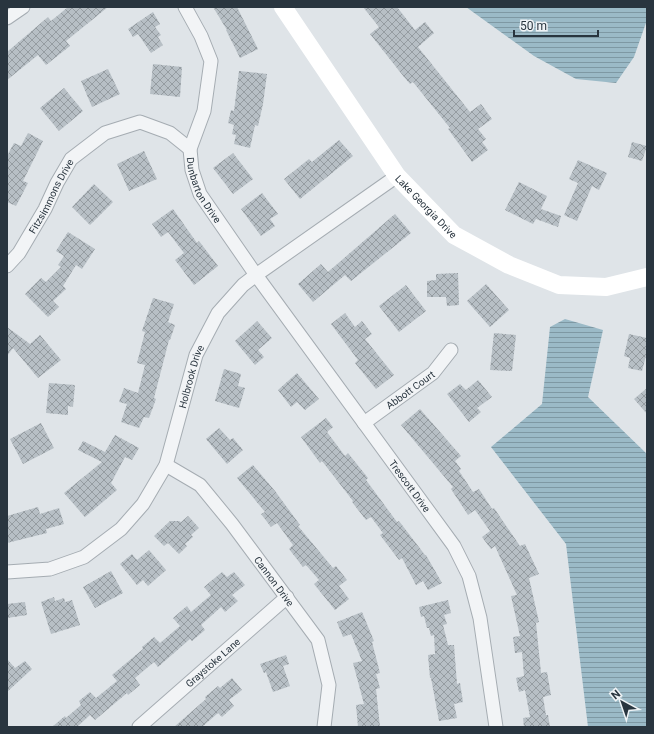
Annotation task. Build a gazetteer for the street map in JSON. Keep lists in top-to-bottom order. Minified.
{"streets":{"street":["Dunbarton Drive","Fitzsimmons Drive","Lake Georgia Drive","Holbrook Drive","Abbott Court","Trescott Drive","Cannon Drive","Graystoke Lane"]},"crossings":[["Dunbarton Drive","Fitzsimmons Drive"],["Dunbarton Drive","Holbrook Drive"],["Dunbarton Drive","Trescott Drive"],["Lake Georgia Drive","Holbrook Drive"],["Holbrook Drive","Trescott Drive"],["Holbrook Drive","Cannon Drive"],["Abbott Court","Trescott Drive"],["Cannon Drive","Graystoke Lane"]],"scale_bar":"50 m","north":"top left"}
